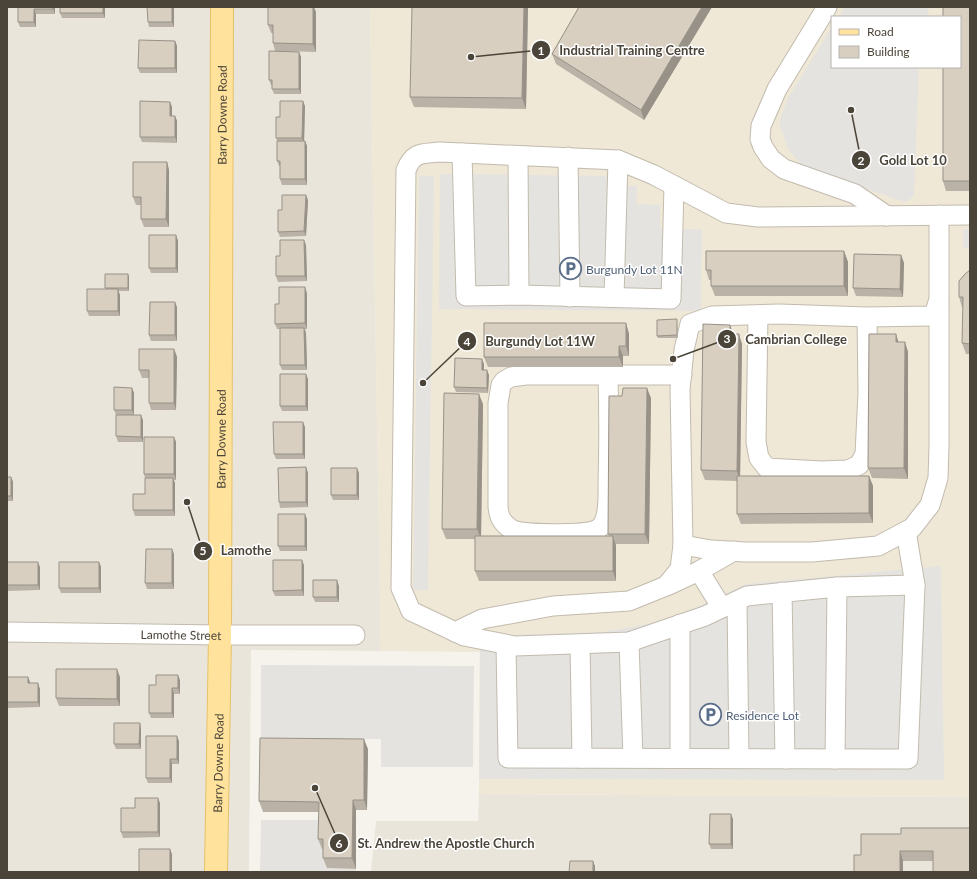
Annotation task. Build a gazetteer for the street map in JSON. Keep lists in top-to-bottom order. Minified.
{"streets":{"main road":["Barry Downe Road"],"street":["Lamothe Street"]},"crossings":[["Barry Downe Road","Lamothe Street"]],"places":{"other":["Industrial Training Centre","Gold Lot 10","Cambrian College","Burgundy Lot 11W","Lamothe","St. Andrew the Apostle Church"],"parking":["Burgundy Lot 11N","Residence Lot"]},"legend":["Road","Building"]}
